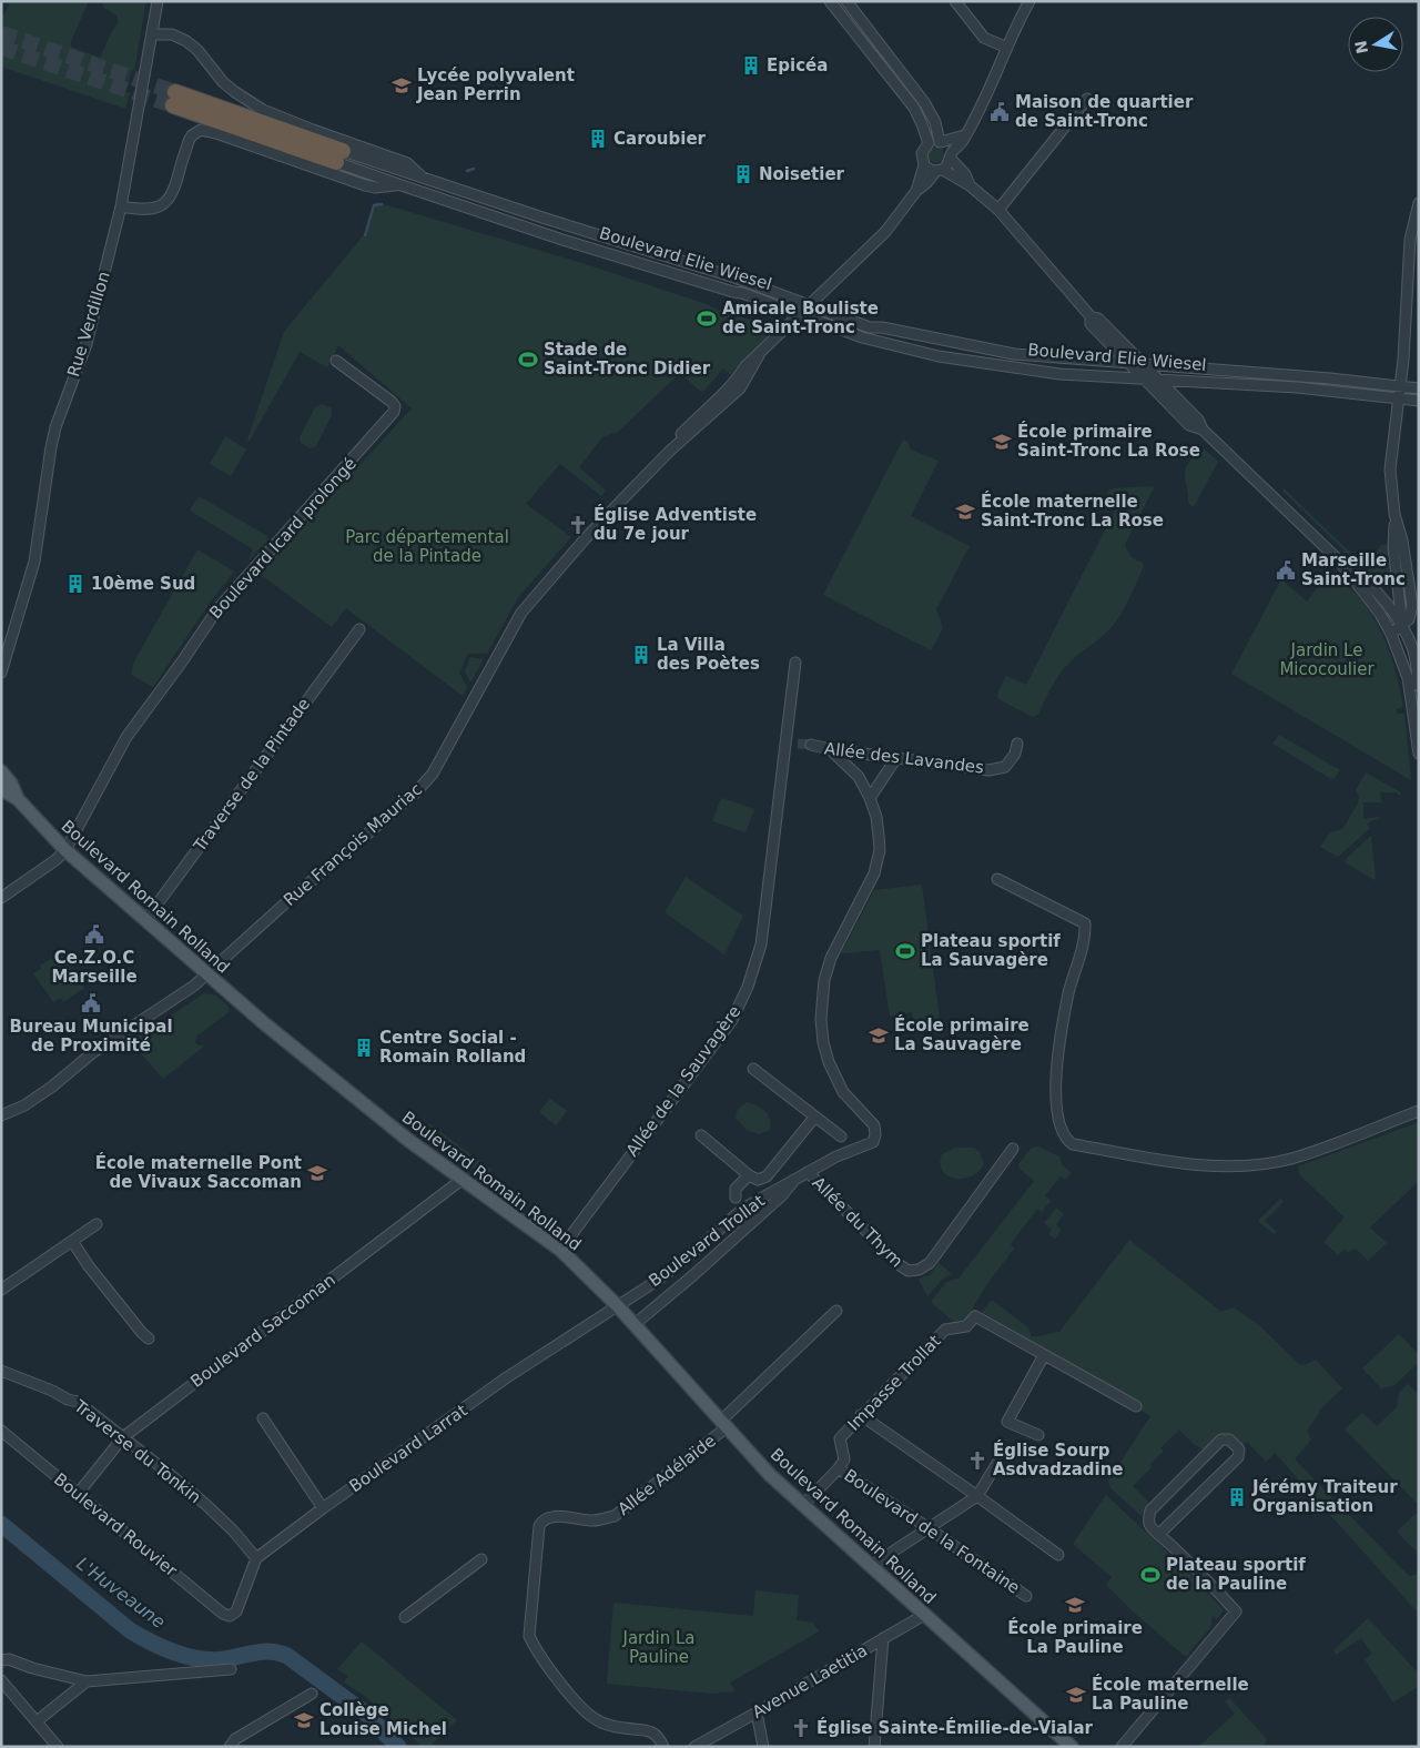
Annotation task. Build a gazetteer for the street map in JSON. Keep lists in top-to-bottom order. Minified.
{"streets":{"highway":["Boulevard Elie Wiesel"],"main road":["Boulevard Romain Rolland"],"street":["Rue Verdillon","Boulevard Icard prolongé","Allée des Lavandes","Traverse de la Pintade","Rue François Mauriac","Allée de la Sauvagère","Allée du Thym","Boulevard Trollat","Boulevard Saccoman","Impasse Trollat","Boulevard Larrat","Traverse du Tonkin","Allée Adélaïde","Boulevard Rouvier","Boulevard de la Fontaine","Avenue Laetitia"]},"crossings":[["Boulevard Elie Wiesel","Rue François Mauriac"],["Boulevard Icard prolongé","Boulevard Romain Rolland"],["Allée des Lavandes","Boulevard Trollat"],["Traverse de la Pintade","Boulevard Romain Rolland"],["Rue François Mauriac","Boulevard Romain Rolland"],["Boulevard Romain Rolland","Allée de la Sauvagère"],["Boulevard Romain Rolland","Boulevard Trollat"],["Boulevard Romain Rolland","Boulevard Saccoman"],["Boulevard Romain Rolland","Boulevard Larrat"],["Boulevard Romain Rolland","Allée Adélaïde"],["Boulevard Romain Rolland","Avenue Laetitia"],["Allée du Thym","Boulevard Trollat"],["Boulevard Trollat","Boulevard Larrat"],["Boulevard Saccoman","Traverse du Tonkin"],["Boulevard Saccoman","Boulevard Rouvier"],["Impasse Trollat","Boulevard de la Fontaine"],["Boulevard Larrat","Traverse du Tonkin"],["Boulevard Larrat","Boulevard Rouvier"],["Traverse du Tonkin","Boulevard Rouvier"]],"water":["L'Huveaune"],"parks":["Parc départemental de la Pintade","Jardin Le Micocoulier","Jardin La Pauline"],"places":{"building":["Epicéa","Caroubier","Noisetier","10ème Sud","La Villa des Poètes","Centre Social - Romain Rolland","Jérémy Traiteur Organisation"],"school or university":["Lycée polyvalent Jean Perrin","École primaire Saint-Tronc La Rose","École maternelle Saint-Tronc La Rose","École primaire La Sauvagère","École maternelle Pont de Vivaux Saccoman","École primaire La Pauline","École maternelle La Pauline","Collège Louise Michel"],"public building":["Maison de quartier de Saint-Tronc","Marseille Saint-Tronc","Ce.Z.O.C Marseille","Bureau Municipal de Proximité"],"sports":["Amicale Bouliste de Saint-Tronc","Stade de Saint-Tronc Didier","Plateau sportif La Sauvagère","Plateau sportif de la Pauline"],"church":["Église Adventiste du 7e jour","Église Sourp Asdvadzadine","Église Sainte-Émilie-de-Vialar"]},"north":"left"}
